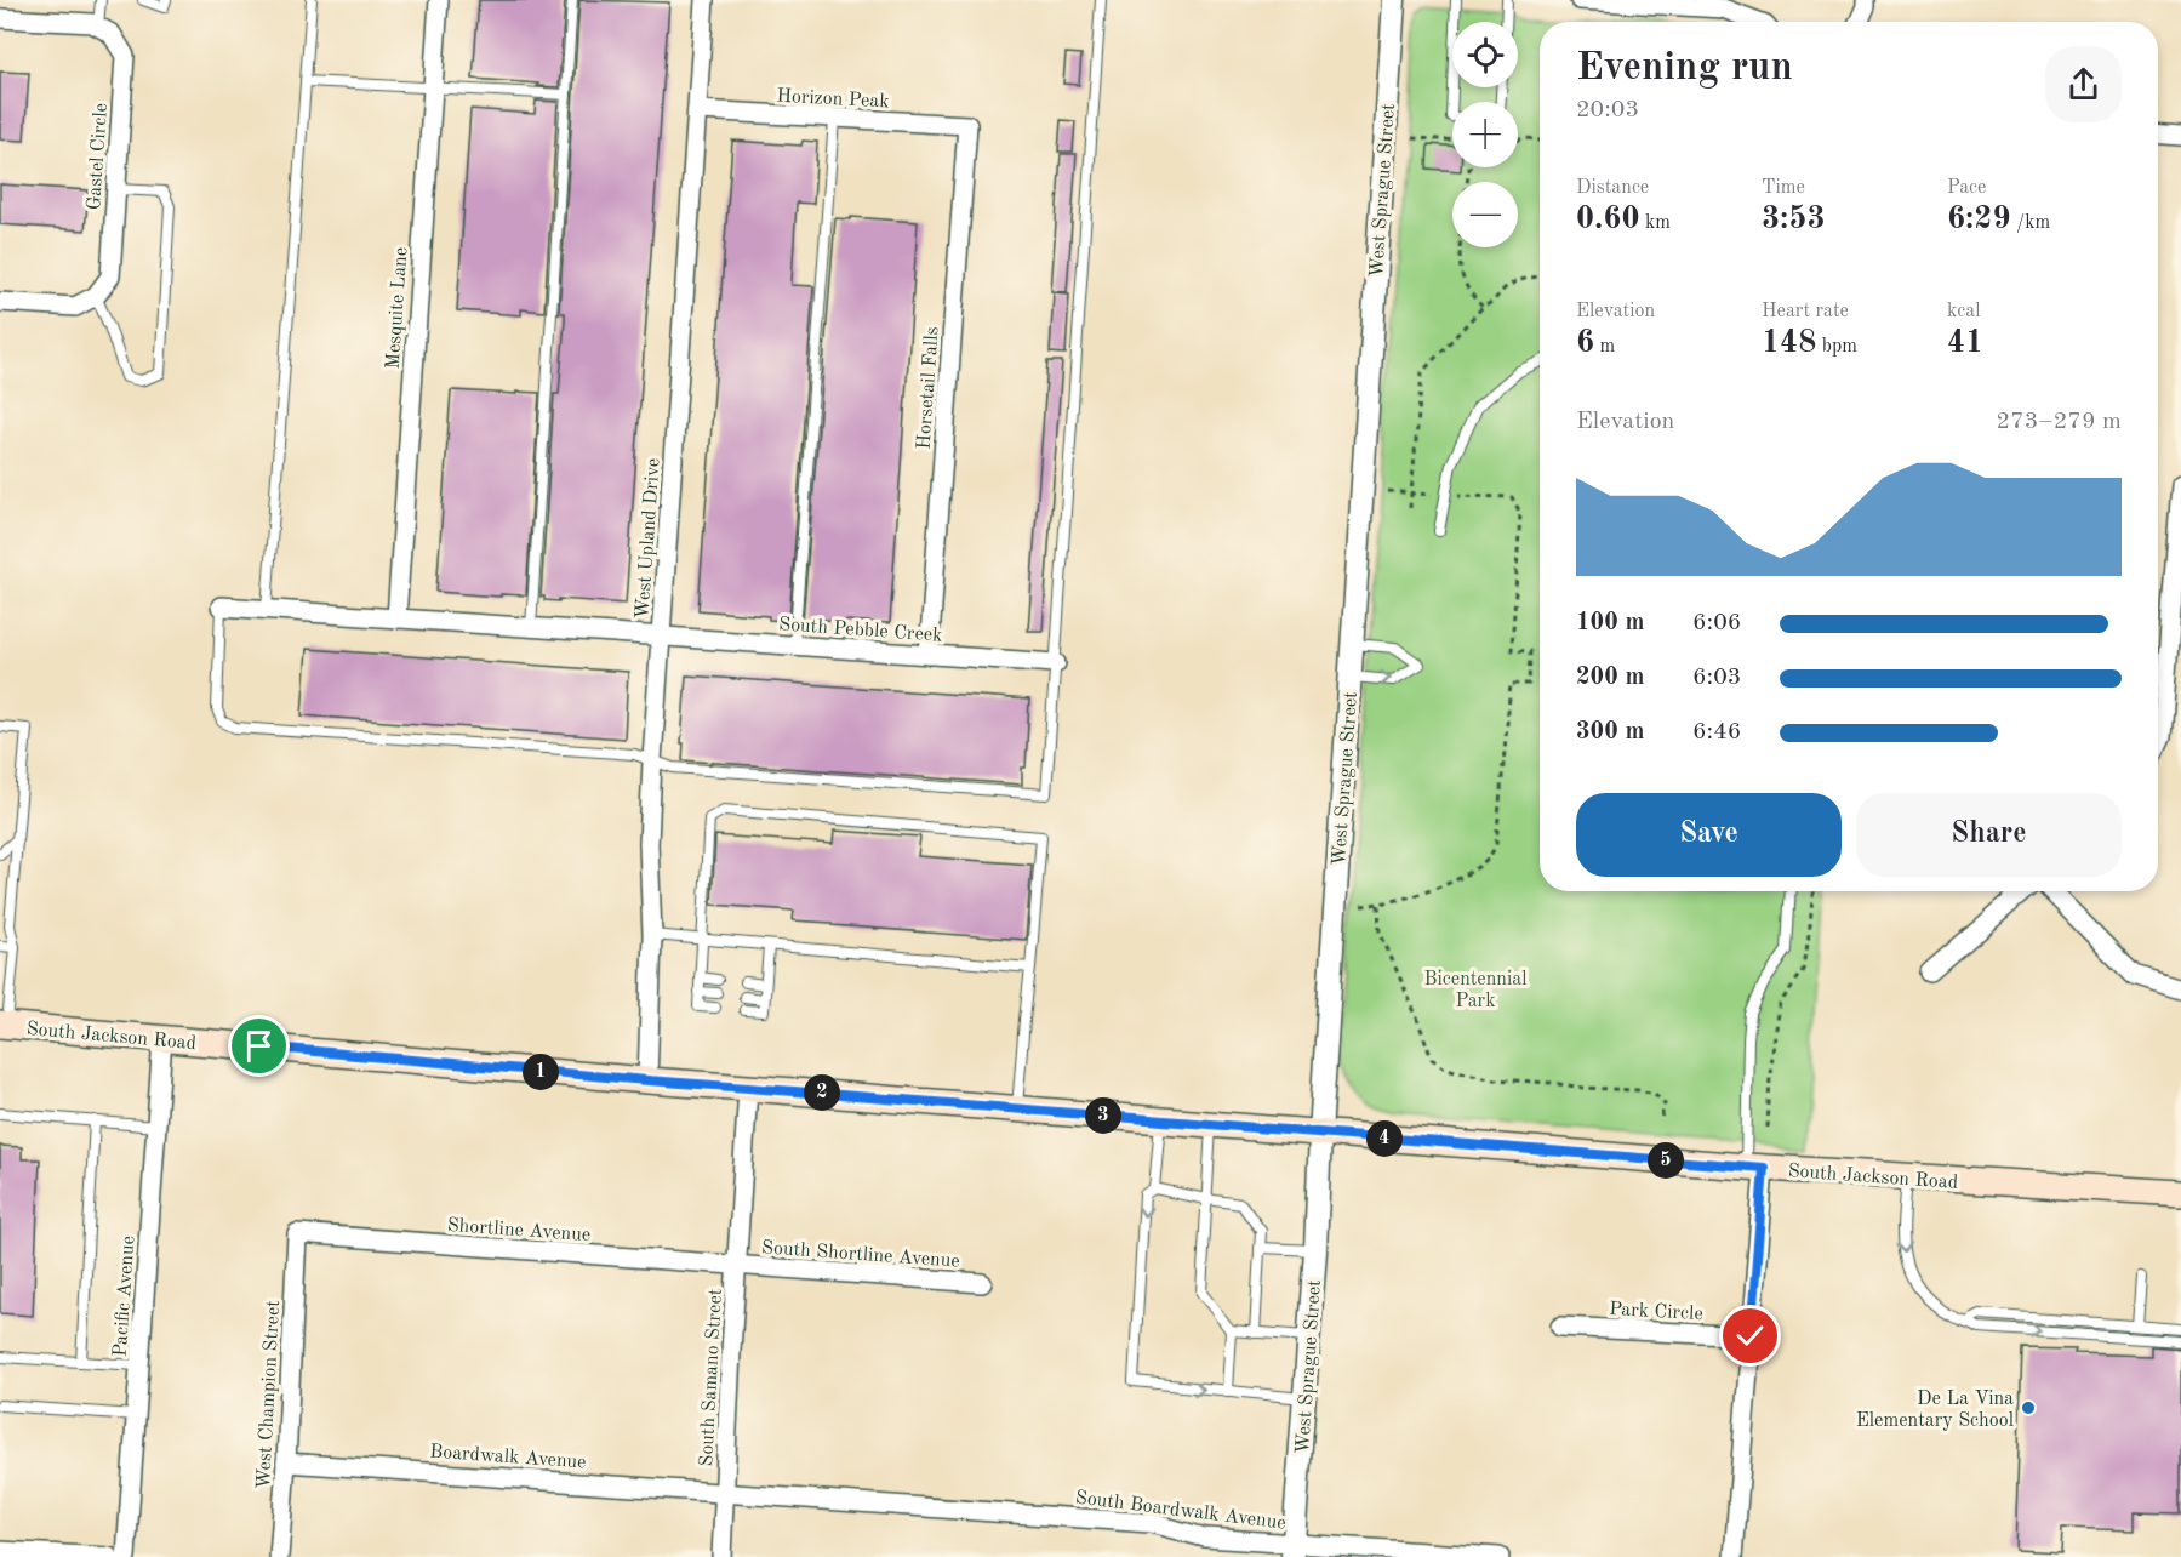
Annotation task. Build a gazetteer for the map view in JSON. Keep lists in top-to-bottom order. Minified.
{"streets":{"main road":["South Jackson Road"],"street":["Horizon Peak","Gastel Circle","West Sprague Street","Mesquite Lane","Horsetail Falls","West Upland Drive","South Pebble Creek","Shortline Avenue","South Shortline Avenue","Pacific Avenue","Park Circle","South Samano Street","West Champion Street","Boardwalk Avenue","South Boardwalk Avenue"]},"crossings":[["Horizon Peak","Horsetail Falls"],["Horizon Peak","West Upland Drive"],["West Sprague Street","South Jackson Road"],["West Sprague Street","South Boardwalk Avenue"],["Mesquite Lane","South Pebble Creek"],["Horsetail Falls","South Pebble Creek"],["West Upland Drive","South Pebble Creek"],["West Upland Drive","South Jackson Road"],["South Jackson Road","Pacific Avenue"],["South Jackson Road","South Samano Street"],["Shortline Avenue","South Shortline Avenue"],["Shortline Avenue","South Samano Street"],["Shortline Avenue","West Champion Street"],["South Shortline Avenue","South Samano Street"],["South Samano Street","Boardwalk Avenue"],["South Samano Street","South Boardwalk Avenue"],["West Champion Street","Boardwalk Avenue"],["Boardwalk Avenue","South Boardwalk Avenue"]],"parks":["Bicentennial Park"],"places":["De La Vina Elementary School"],"page":{"map_buttons":["+","−"],"heading":["Evening run","20:03"],"stats":[["Distance","0.60 km"],["Time","3:53"],["Pace","6:29 /km"],["Elevation","6 m"],["Heart rate","148 bpm"],["kcal","41"]],"chart":["Elevation","273–279 m"],"list":[{"name":"100 m","note":"6:06"},{"name":"200 m","note":"6:03"},{"name":"300 m","note":"6:46"}],"buttons":["Save","Share"],"pins":["1","2","3","4","5"]}}
